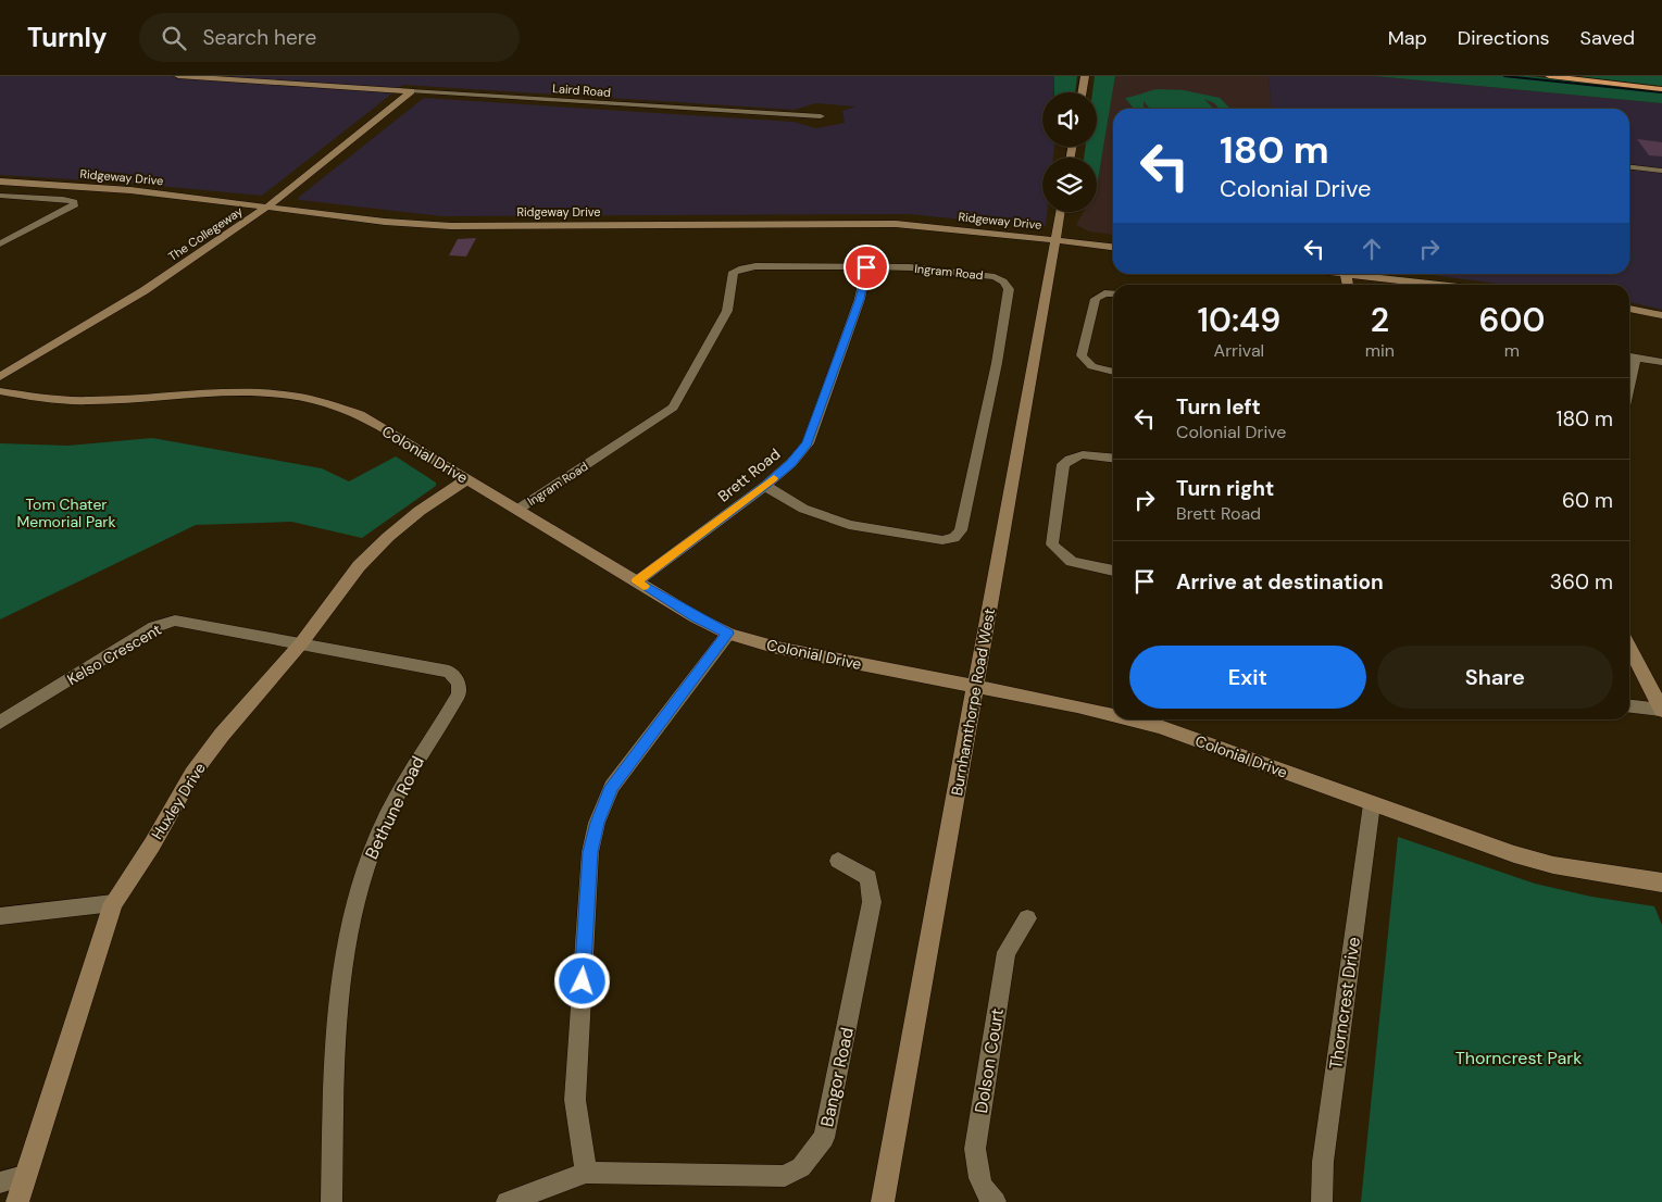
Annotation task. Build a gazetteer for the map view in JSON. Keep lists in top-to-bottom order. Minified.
{"streets":{"street":["Laird Road","Ridgeway Drive","The Collegeway","Ingram Road","Colonial Drive","Brett Road","Kelso Crescent","Burnhamthorpe Road West","Huxley Drive","Bethune Road","Thorncrest Drive","Dolson Court","Bangor Road"]},"crossings":[["Laird Road","The Collegeway"],["Ridgeway Drive","The Collegeway"],["Ridgeway Drive","Burnhamthorpe Road West"],["Ingram Road","Colonial Drive"],["Ingram Road","Brett Road"],["Colonial Drive","Brett Road"],["Colonial Drive","Burnhamthorpe Road West"],["Colonial Drive","Huxley Drive"],["Colonial Drive","Thorncrest Drive"],["Kelso Crescent","Huxley Drive"],["Kelso Crescent","Bethune Road"],["Huxley Drive","Bethune Road"]],"parks":["Tom Chater Memorial Park","Thorncrest Park"],"page":{"header":"Turnly","search":"Search here","nav":["Map","Directions","Saved"],"turn":["180 m","Colonial Drive"],"eta":["10:49","Arrival","2","min","600","m"],"list":[{"name":"Turn left","note":"Colonial Drive","value":"180 m"},{"name":"Turn right","note":"Brett Road","value":"60 m"},{"name":"Arrive at destination","value":"360 m"}],"buttons":["Exit","Share"]}}
